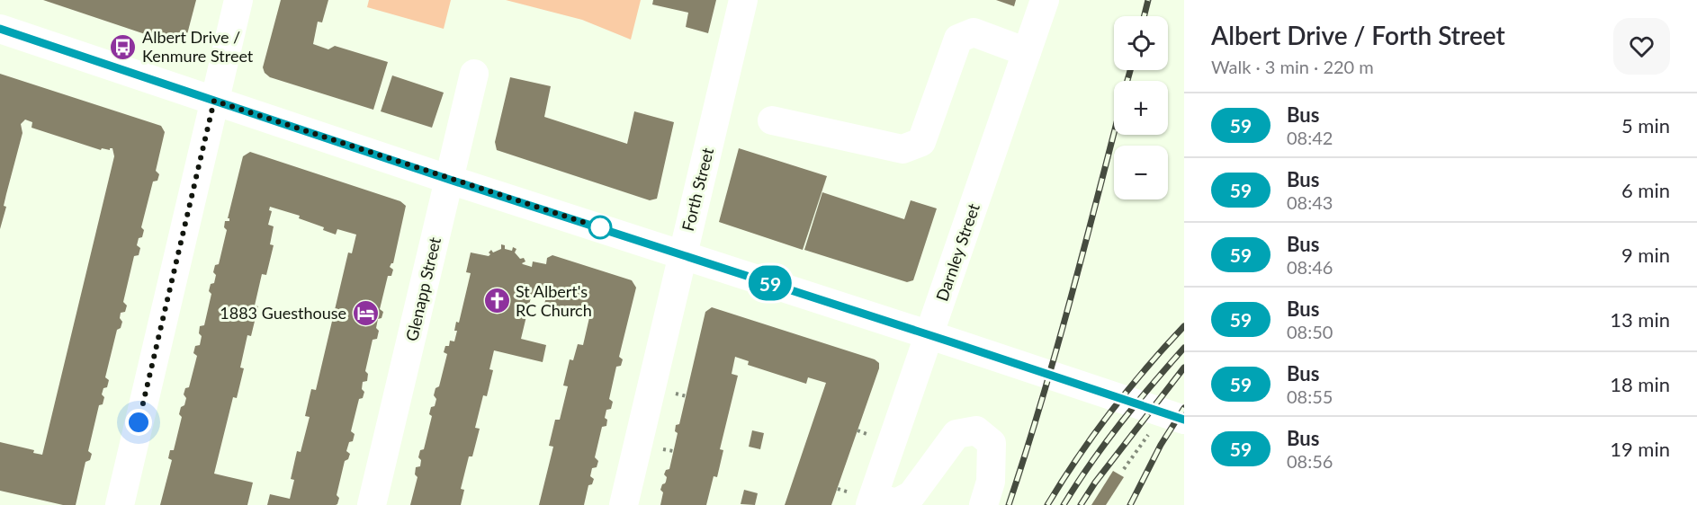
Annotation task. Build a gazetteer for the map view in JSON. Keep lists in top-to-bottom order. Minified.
{"streets":{"street":["Forth Street","Darnley Street","Glenapp Street"]},"places":{"bus stop":["Albert Drive / Kenmure Street"],"church":["St Albert's RC Church"],"hotel":["1883 Guesthouse"]},"lines":["bus line 59"],"page":{"on_map":"59","heading":["Albert Drive / Forth Street","Walk · 3 min · 220 m"],"map_buttons":["+","−"],"list":[{"mark":"59","name":"Bus","note":"08:42","value":"5 min"},{"mark":"59","name":"Bus","note":"08:43","value":"6 min"},{"mark":"59","name":"Bus","note":"08:46","value":"9 min"},{"mark":"59","name":"Bus","note":"08:50","value":"13 min"},{"mark":"59","name":"Bus","note":"08:55","value":"18 min"},{"mark":"59","name":"Bus","note":"08:56","value":"19 min"}]}}
